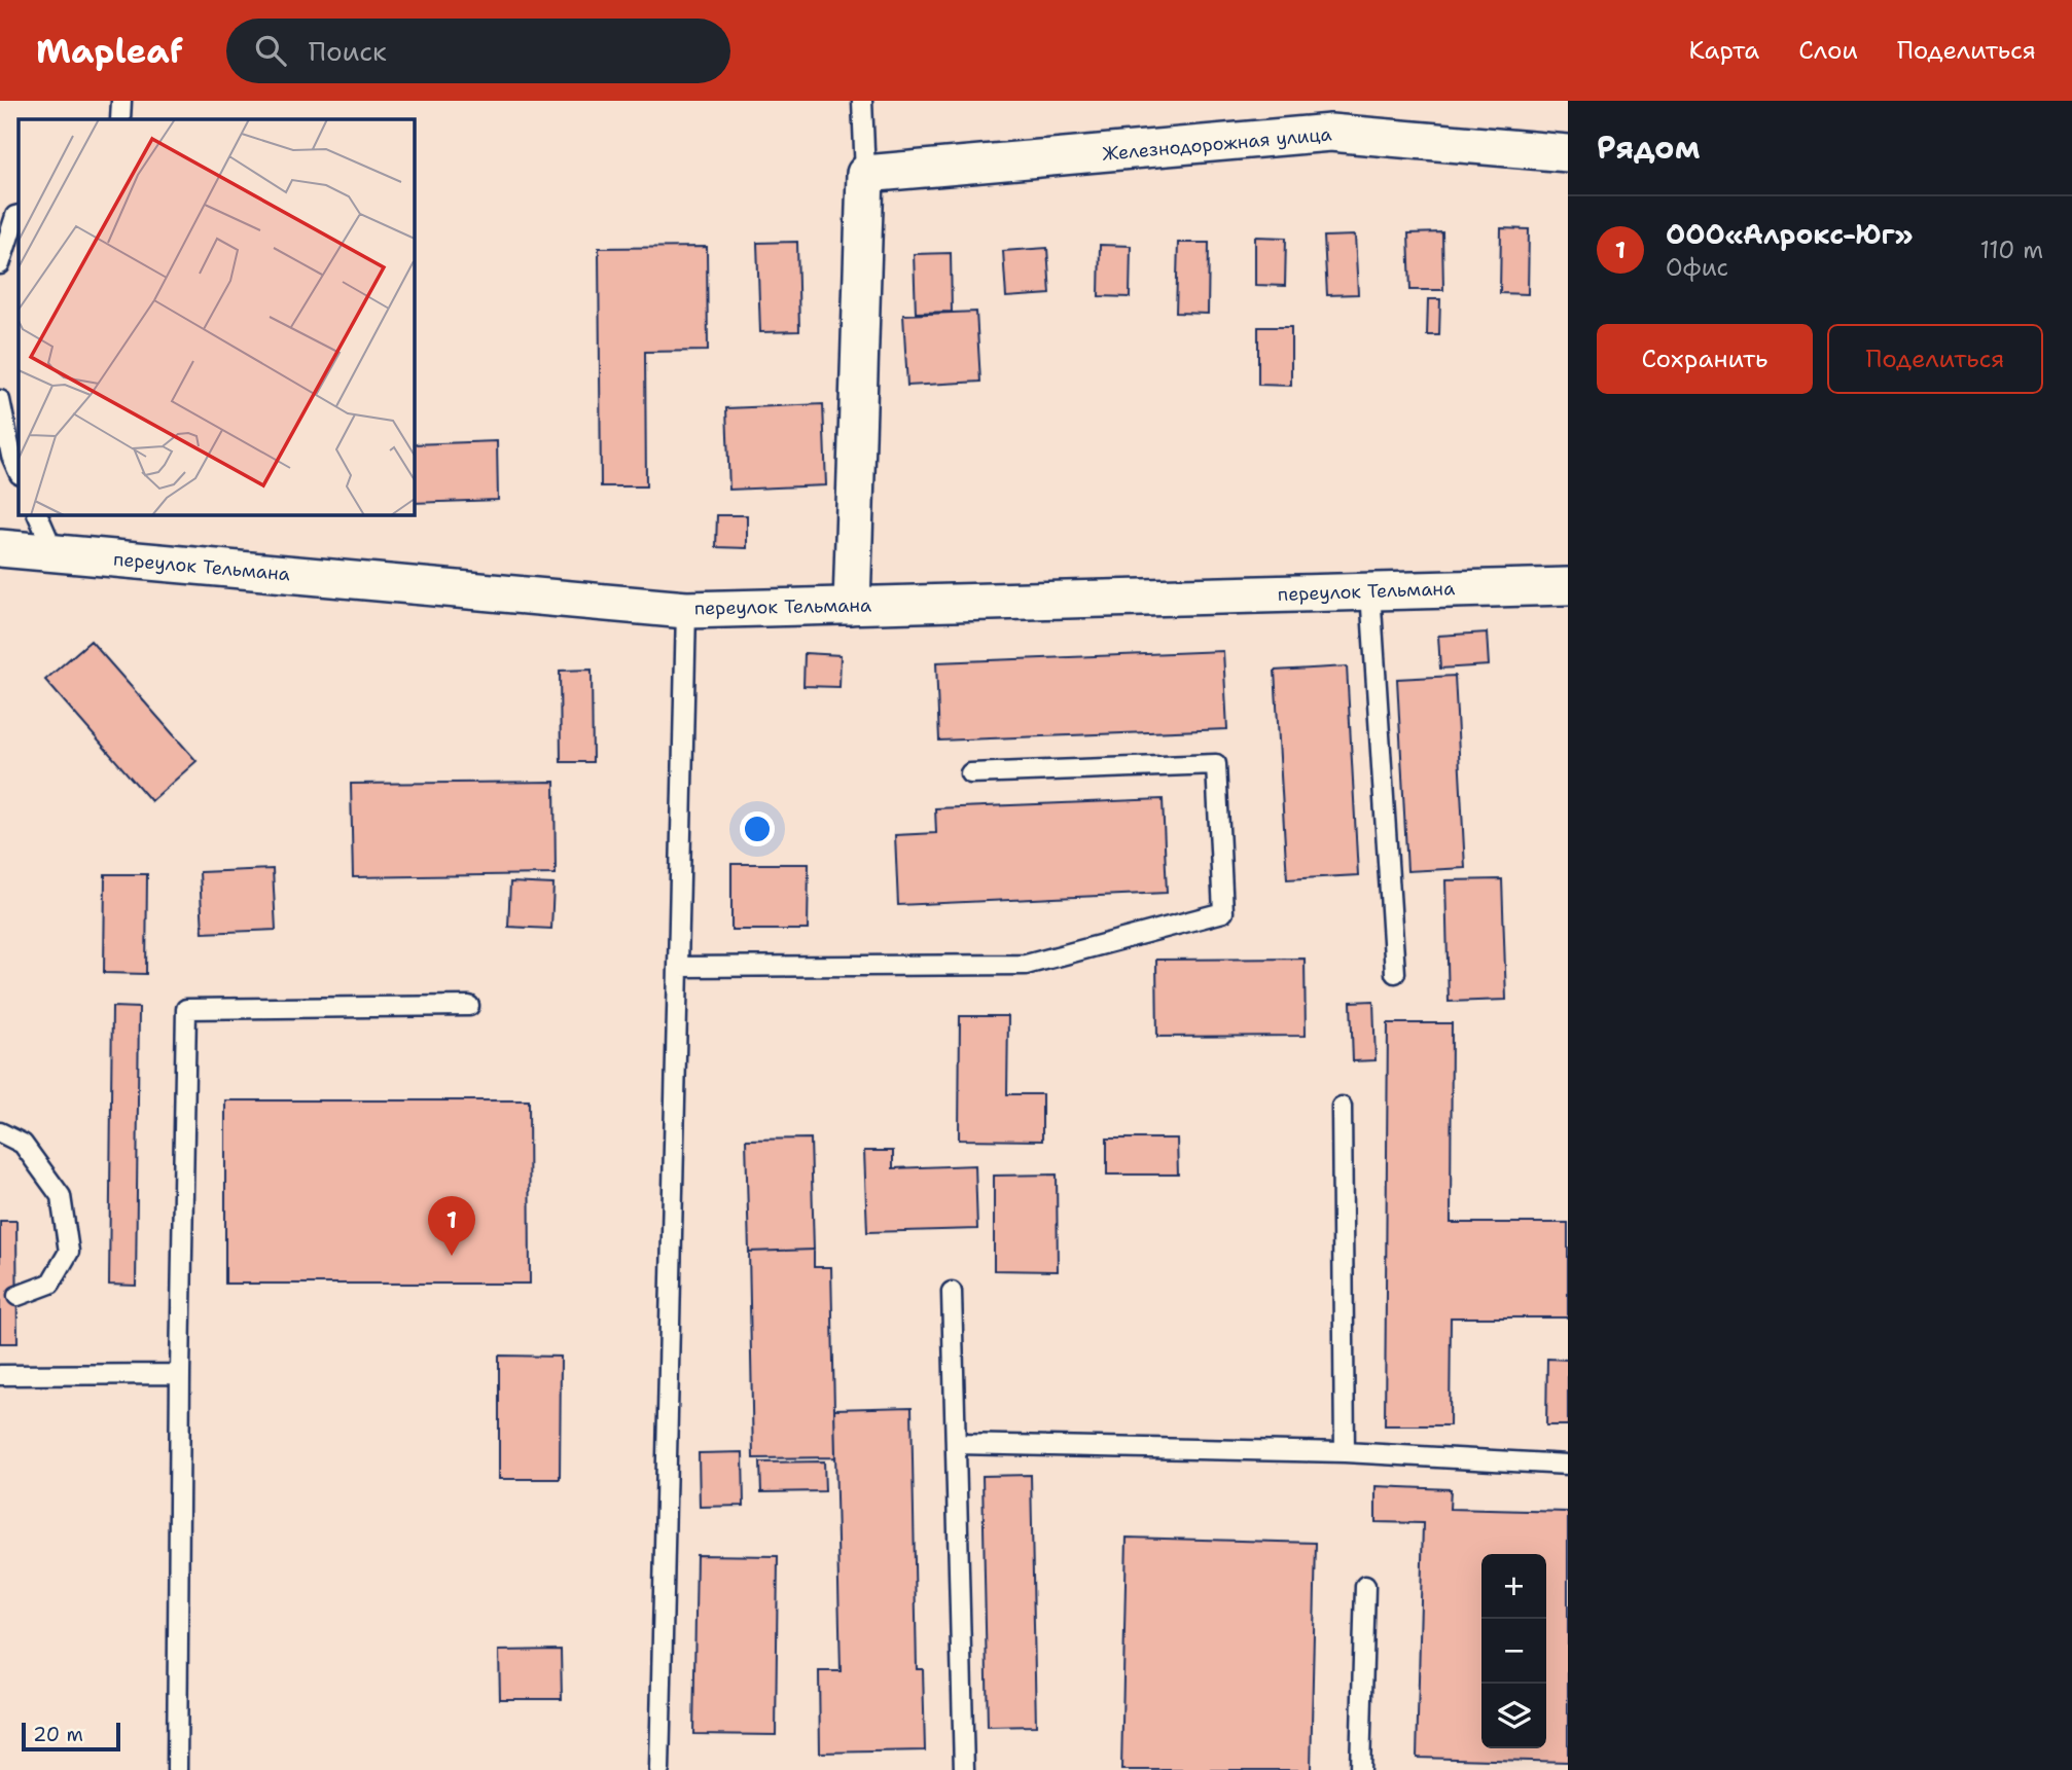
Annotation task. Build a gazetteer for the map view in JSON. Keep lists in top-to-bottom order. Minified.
{"streets":{"street":["Железнодорожная улица","переулок Тельмана"]},"scale_bar":"20 m","page":{"header":"Mapleaf","search":"Поиск","nav":["Карта","Слои","Поделиться"],"heading":"Рядом","list":[{"mark":"1","name":"ООО«Алрокс-Юг»","note":"Офис","value":"110 m"}],"buttons":["Сохранить","Поделиться"],"pins":"1","map_buttons":["+","−"],"scale":"20 m"}}
